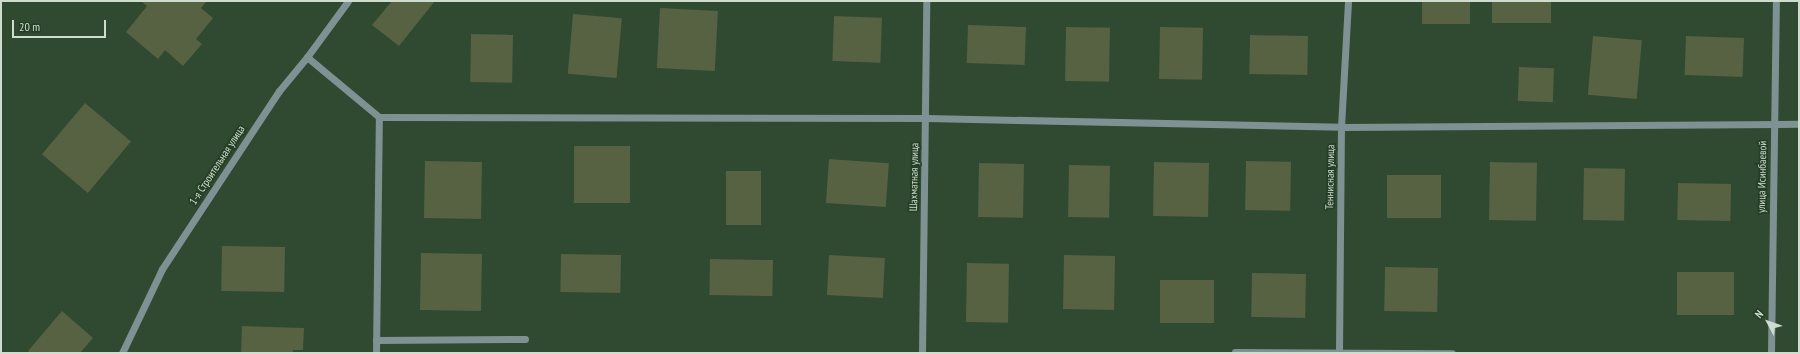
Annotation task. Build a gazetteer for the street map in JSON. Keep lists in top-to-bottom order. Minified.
{"streets":{"street":["1-я Строительная улица","Шахматная улица","Теннисная улица","улица Исинбаевой"]},"scale_bar":"20 m","north":"top left"}
